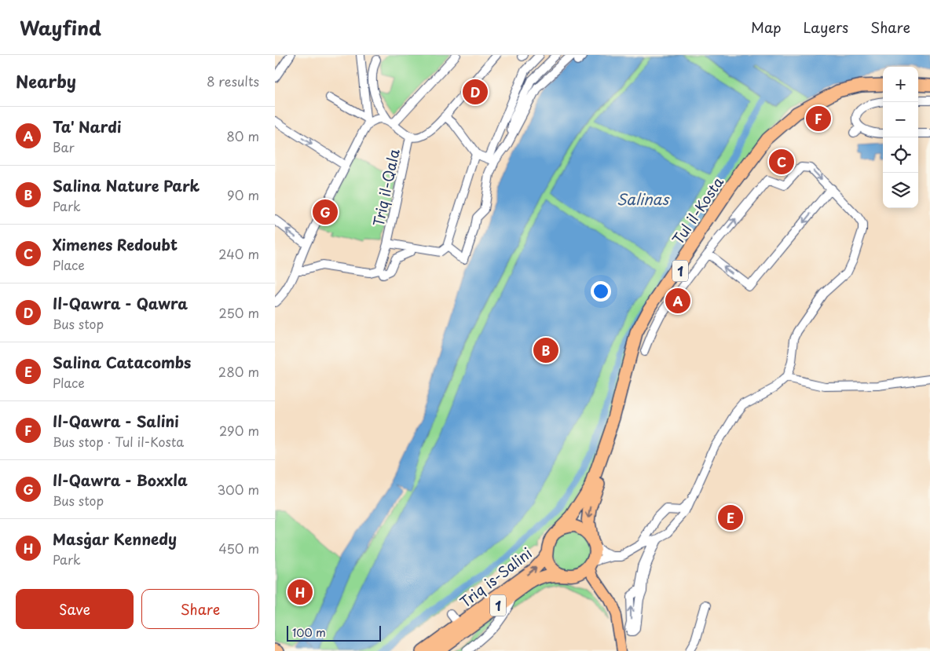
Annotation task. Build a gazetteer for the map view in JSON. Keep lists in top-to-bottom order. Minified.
{"streets":{"highway":["Tul il-Kosta","1","Triq is-Salini"],"street":["Triq il-Qala"]},"crossings":[["Tul il-Kosta","1"],["Tul il-Kosta","Triq is-Salini"],["1","Triq is-Salini"]],"water":["Salinas"],"scale_bar":"100 m","page":{"header":"Wayfind","nav":["Map","Layers","Share"],"heading":["Nearby","8 results"],"map_buttons":["+","−"],"pins":["D","F","C","G","A","B","E","H"],"list":[{"mark":"A","name":"Ta' Nardi","note":"Bar","value":"80 m"},{"mark":"B","name":"Salina Nature Park","note":"Park","value":"90 m"},{"mark":"C","name":"Ximenes Redoubt","note":"Place","value":"240 m"},{"mark":"D","name":"Il-Qawra - Qawra","note":"Bus stop","value":"250 m"},{"mark":"E","name":"Salina Catacombs","note":"Place","value":"280 m"},{"mark":"F","name":"Il-Qawra - Salini","note":"Bus stop · Tul il-Kosta","value":"290 m"},{"mark":"G","name":"Il-Qawra - Boxxla","note":"Bus stop","value":"300 m"},{"mark":"H","name":"Masġar Kennedy","note":"Park","value":"450 m"}],"buttons":["Save","Share"],"scale":"100 m"}}
